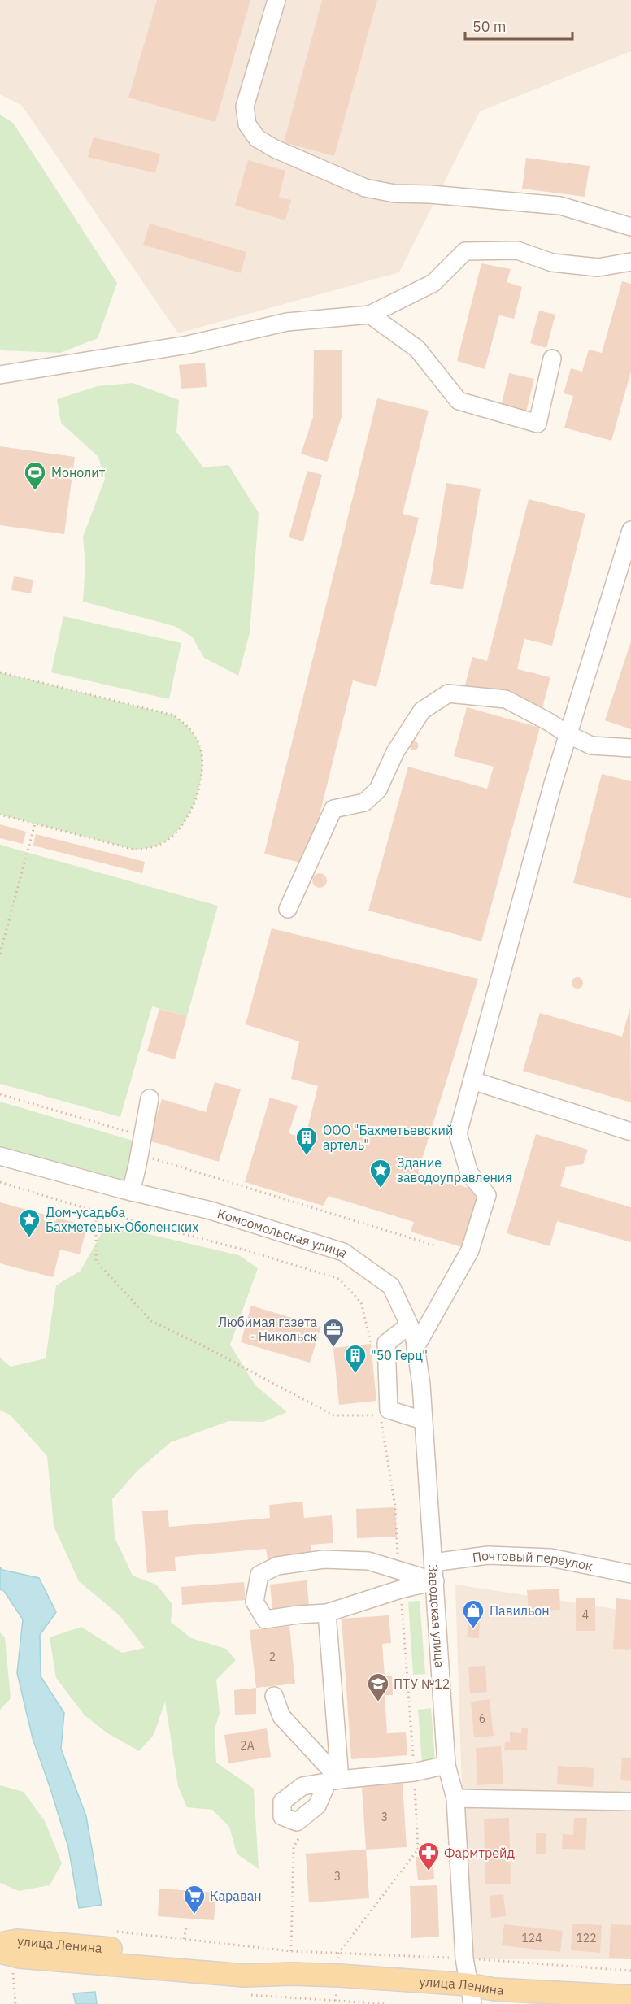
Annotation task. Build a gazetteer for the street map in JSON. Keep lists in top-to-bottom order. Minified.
{"streets":{"main road":["улица Ленина"],"street":["Комсомольская улица","Почтовый переулок","Заводская улица"]},"crossings":[["Комсомольская улица","Заводская улица"],["Почтовый переулок","Заводская улица"],["Заводская улица","улица Ленина"]],"places":{"sports":["Монолит"],"building":["ООО \"Бахметьевский артель\"","\"50 Герц\""],"place":["Здание заводоуправления","Дом-усадьба Бахметевых-Оболенских"],"office":["Любимая газета - Никольск"],"shop":["Павильон"],"school or university":["ПТУ №12"],"pharmacy":["Фармтрейд"],"supermarket":["Караван"]},"house_numbers":["4","2","6","2А","3","3","124","122"],"scale_bar":"50 m"}
